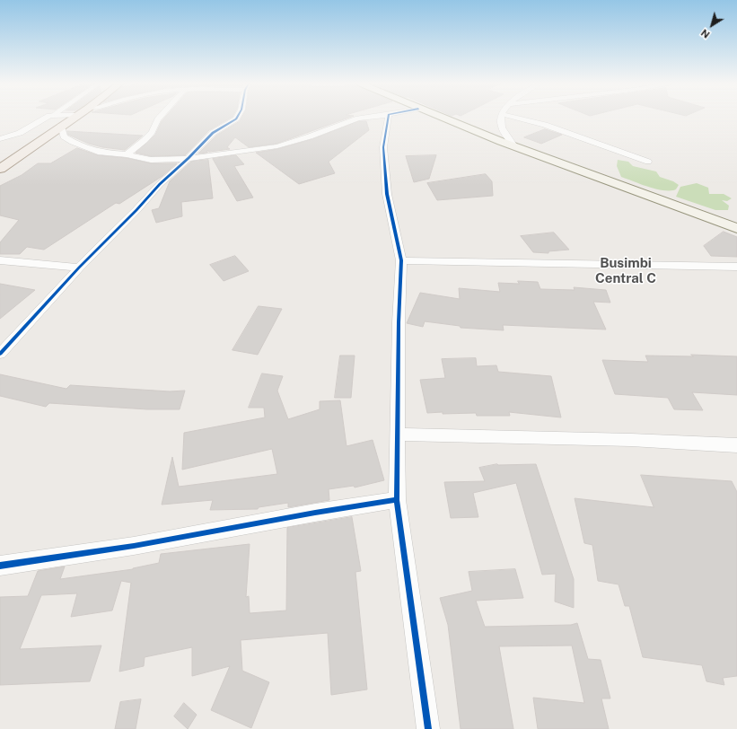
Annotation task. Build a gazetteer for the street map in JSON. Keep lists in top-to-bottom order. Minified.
{"districts":["Busimbi Central C"],"north":"bottom left"}
